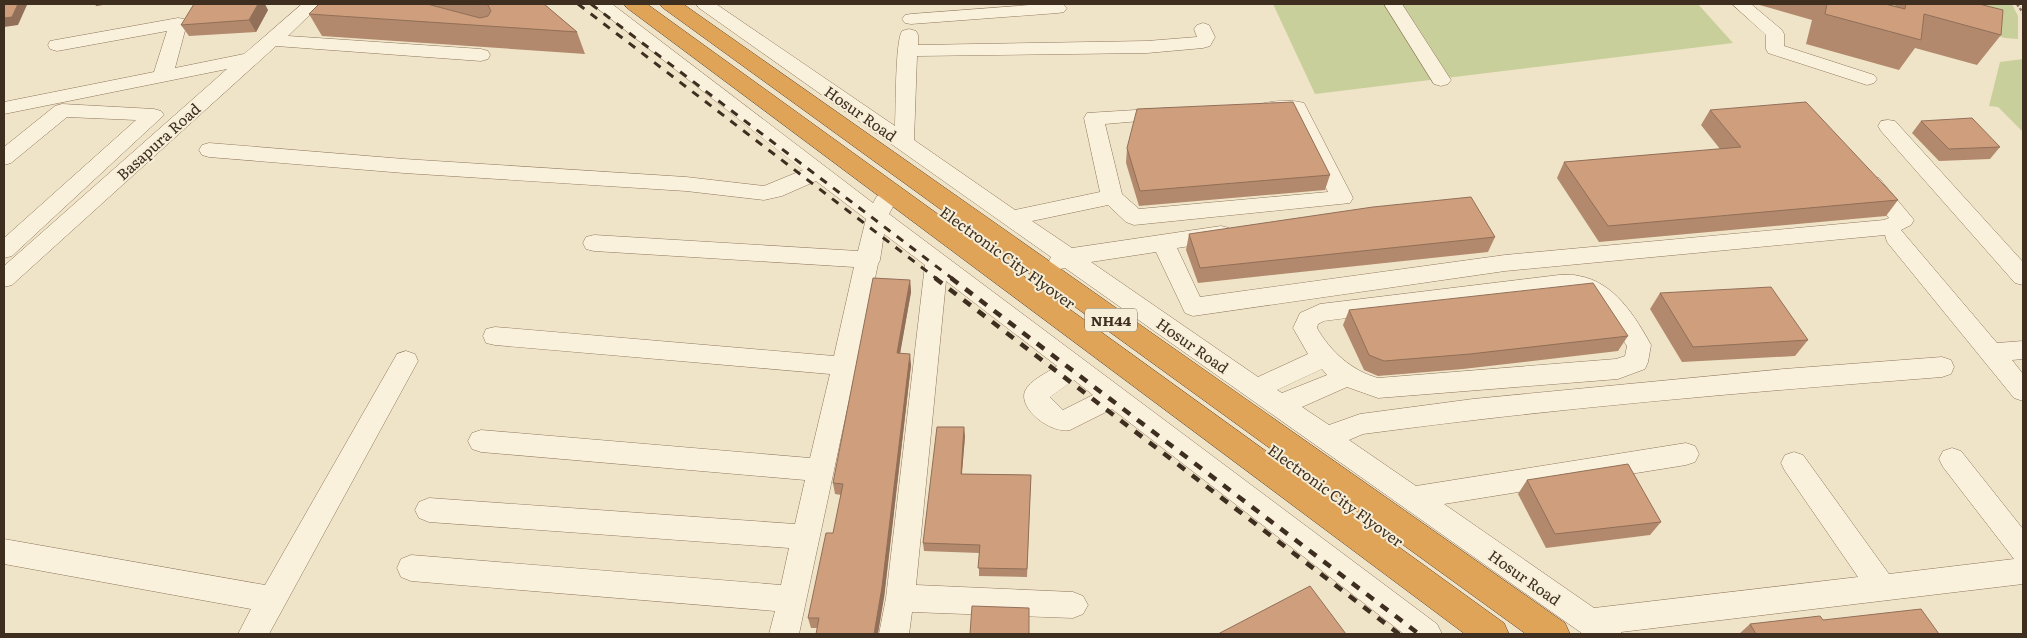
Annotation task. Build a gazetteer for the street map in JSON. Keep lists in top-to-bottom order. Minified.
{"streets":{"highway":["Hosur Road","Electronic City Flyover","NH44"],"street":["Basapura Road"]}}
